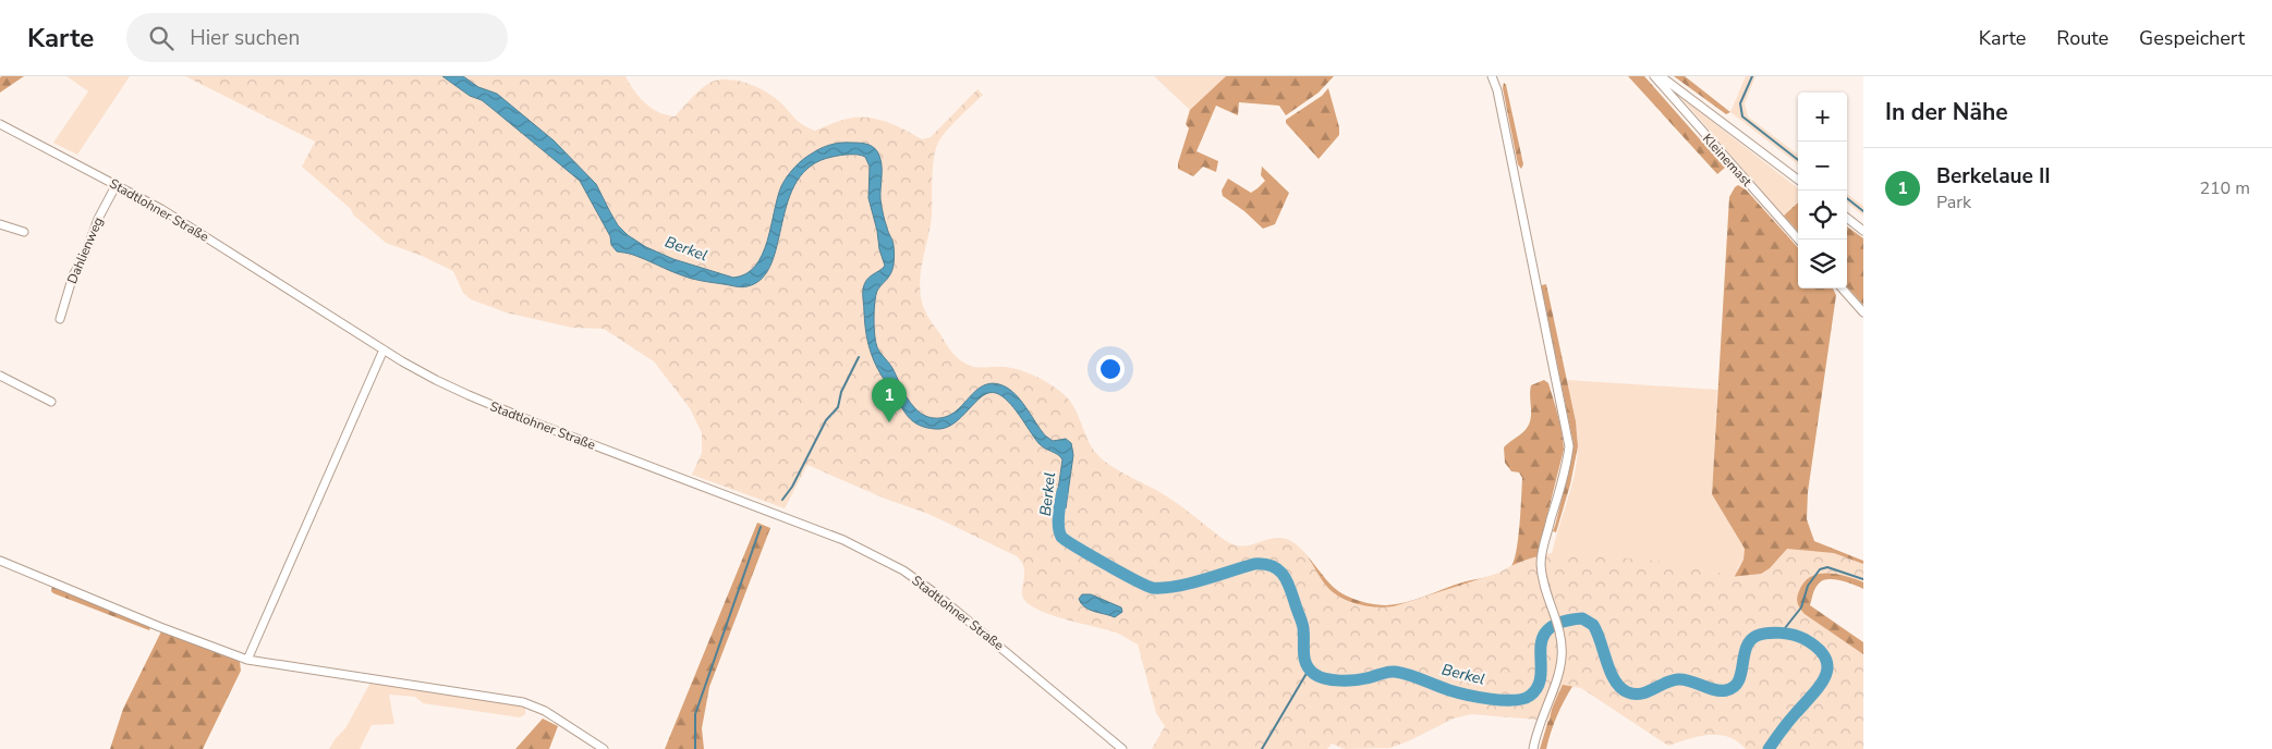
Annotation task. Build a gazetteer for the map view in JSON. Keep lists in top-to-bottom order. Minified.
{"streets":{"street":["Kleinemast","Stadtlohner Straße","Dahlienweg"]},"crossings":[["Stadtlohner Straße","Dahlienweg"]],"water":["Berkel"],"page":{"header":"Karte","search":"Hier suchen","nav":["Karte","Route","Gespeichert"],"heading":"In der Nähe","map_buttons":["+","−"],"list":[{"mark":"1","name":"Berkelaue II","note":"Park","value":"210 m"}],"pins":"1"}}
